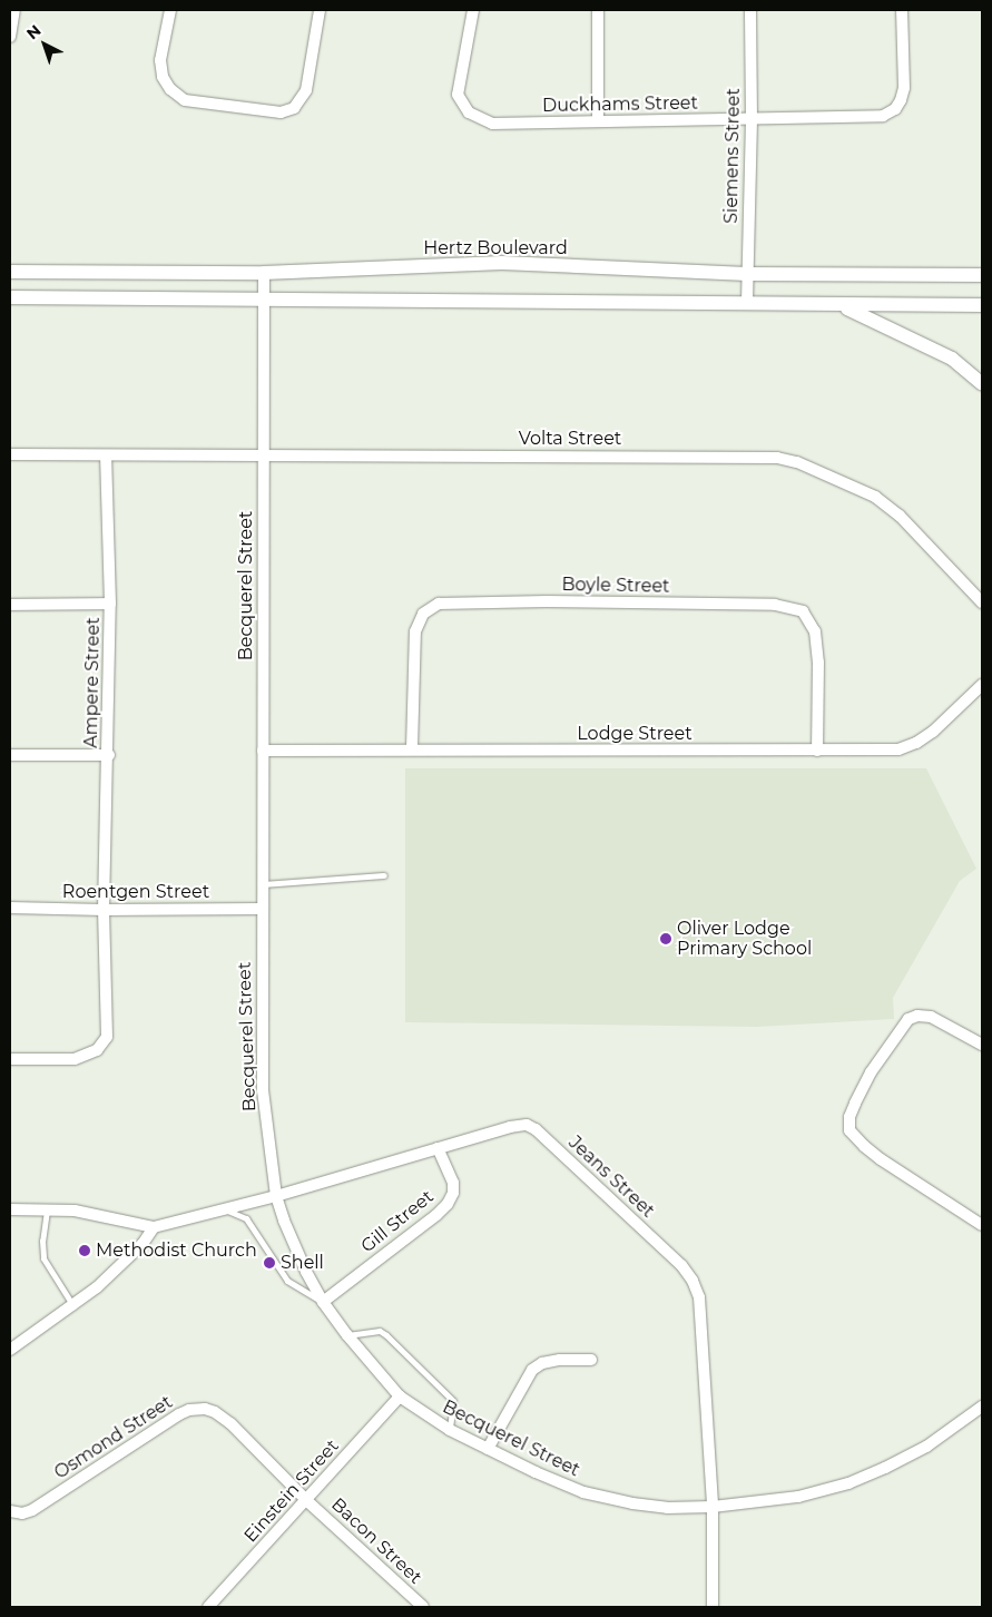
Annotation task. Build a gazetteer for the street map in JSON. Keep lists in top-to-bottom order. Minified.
{"streets":{"street":["Duckhams Street","Siemens Street","Hertz Boulevard","Volta Street","Becquerel Street","Boyle Street","Ampere Street","Lodge Street","Roentgen Street","Jeans Street","Gill Street","Osmond Street","Einstein Street","Bacon Street"]},"crossings":[["Duckhams Street","Siemens Street"],["Siemens Street","Hertz Boulevard"],["Hertz Boulevard","Becquerel Street"],["Volta Street","Becquerel Street"],["Volta Street","Ampere Street"],["Becquerel Street","Lodge Street"],["Becquerel Street","Roentgen Street"],["Becquerel Street","Jeans Street"],["Becquerel Street","Gill Street"],["Becquerel Street","Einstein Street"],["Boyle Street","Lodge Street"],["Ampere Street","Roentgen Street"],["Jeans Street","Gill Street"],["Osmond Street","Einstein Street"],["Osmond Street","Bacon Street"],["Einstein Street","Bacon Street"]],"places":["Oliver Lodge Primary School","Methodist Church","Shell"],"north":"top left"}
